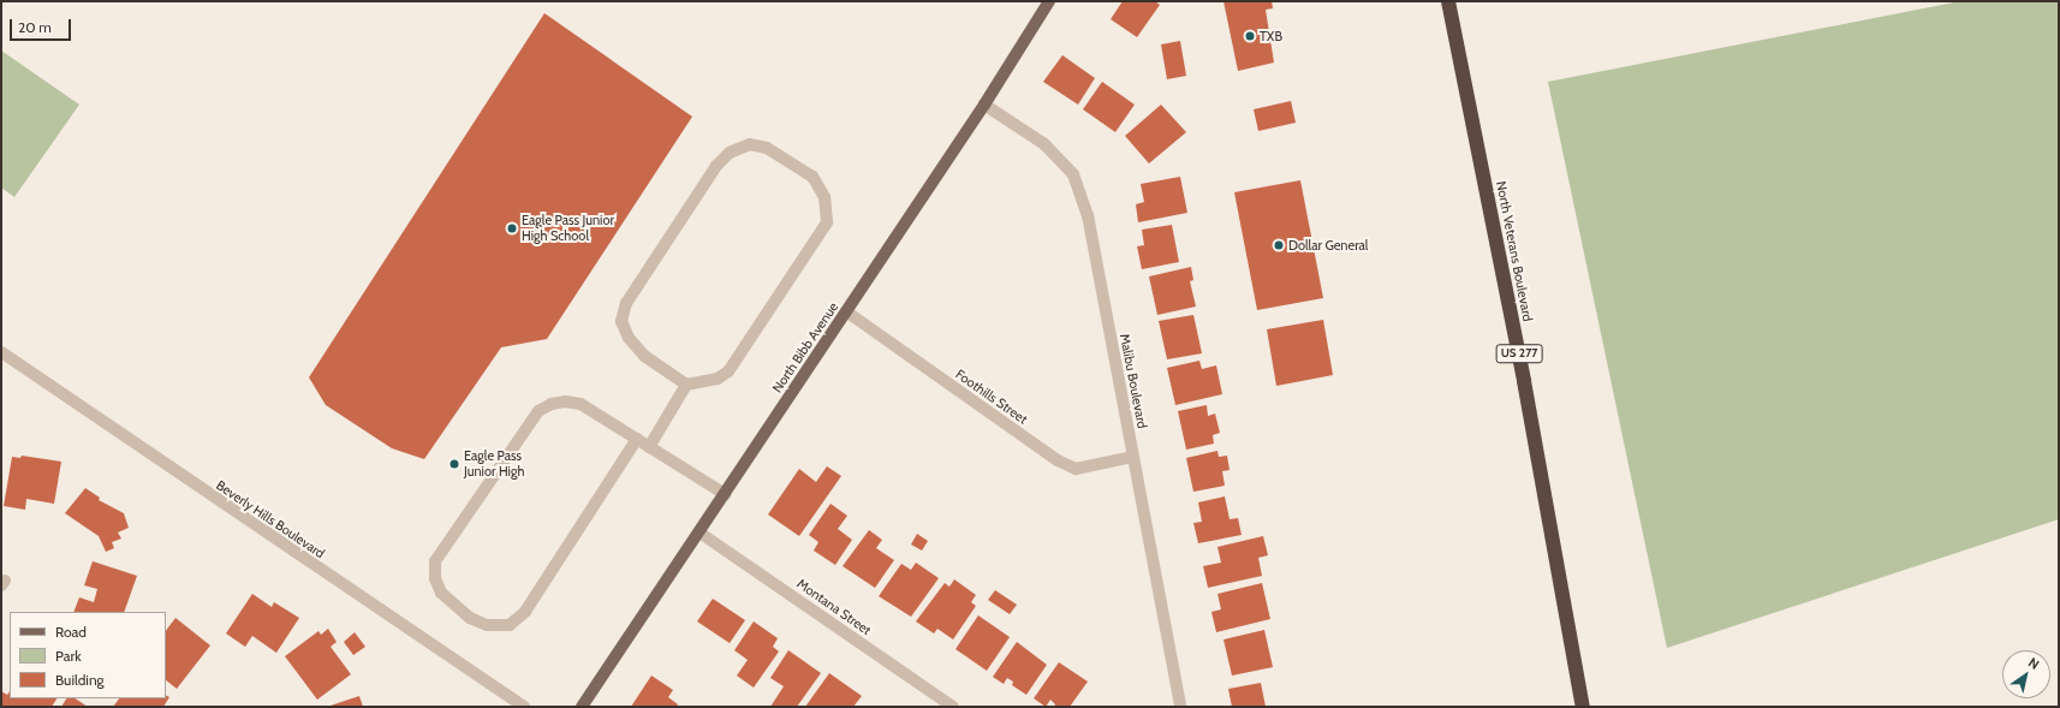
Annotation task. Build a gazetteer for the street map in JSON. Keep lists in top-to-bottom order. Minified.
{"streets":{"highway":["North Veterans Boulevard","US 277"],"main road":["North Bibb Avenue"],"street":["Malibu Boulevard","Foothills Street","Beverly Hills Boulevard","Montana Street"]},"crossings":[["North Bibb Avenue","Malibu Boulevard"],["North Bibb Avenue","Foothills Street"],["North Bibb Avenue","Montana Street"],["Malibu Boulevard","Foothills Street"]],"places":["TXB","Eagle Pass Junior High School","Dollar General","Eagle Pass Junior High"],"legend":["Road","Park","Building"],"scale_bar":"20 m","north":"top right"}
